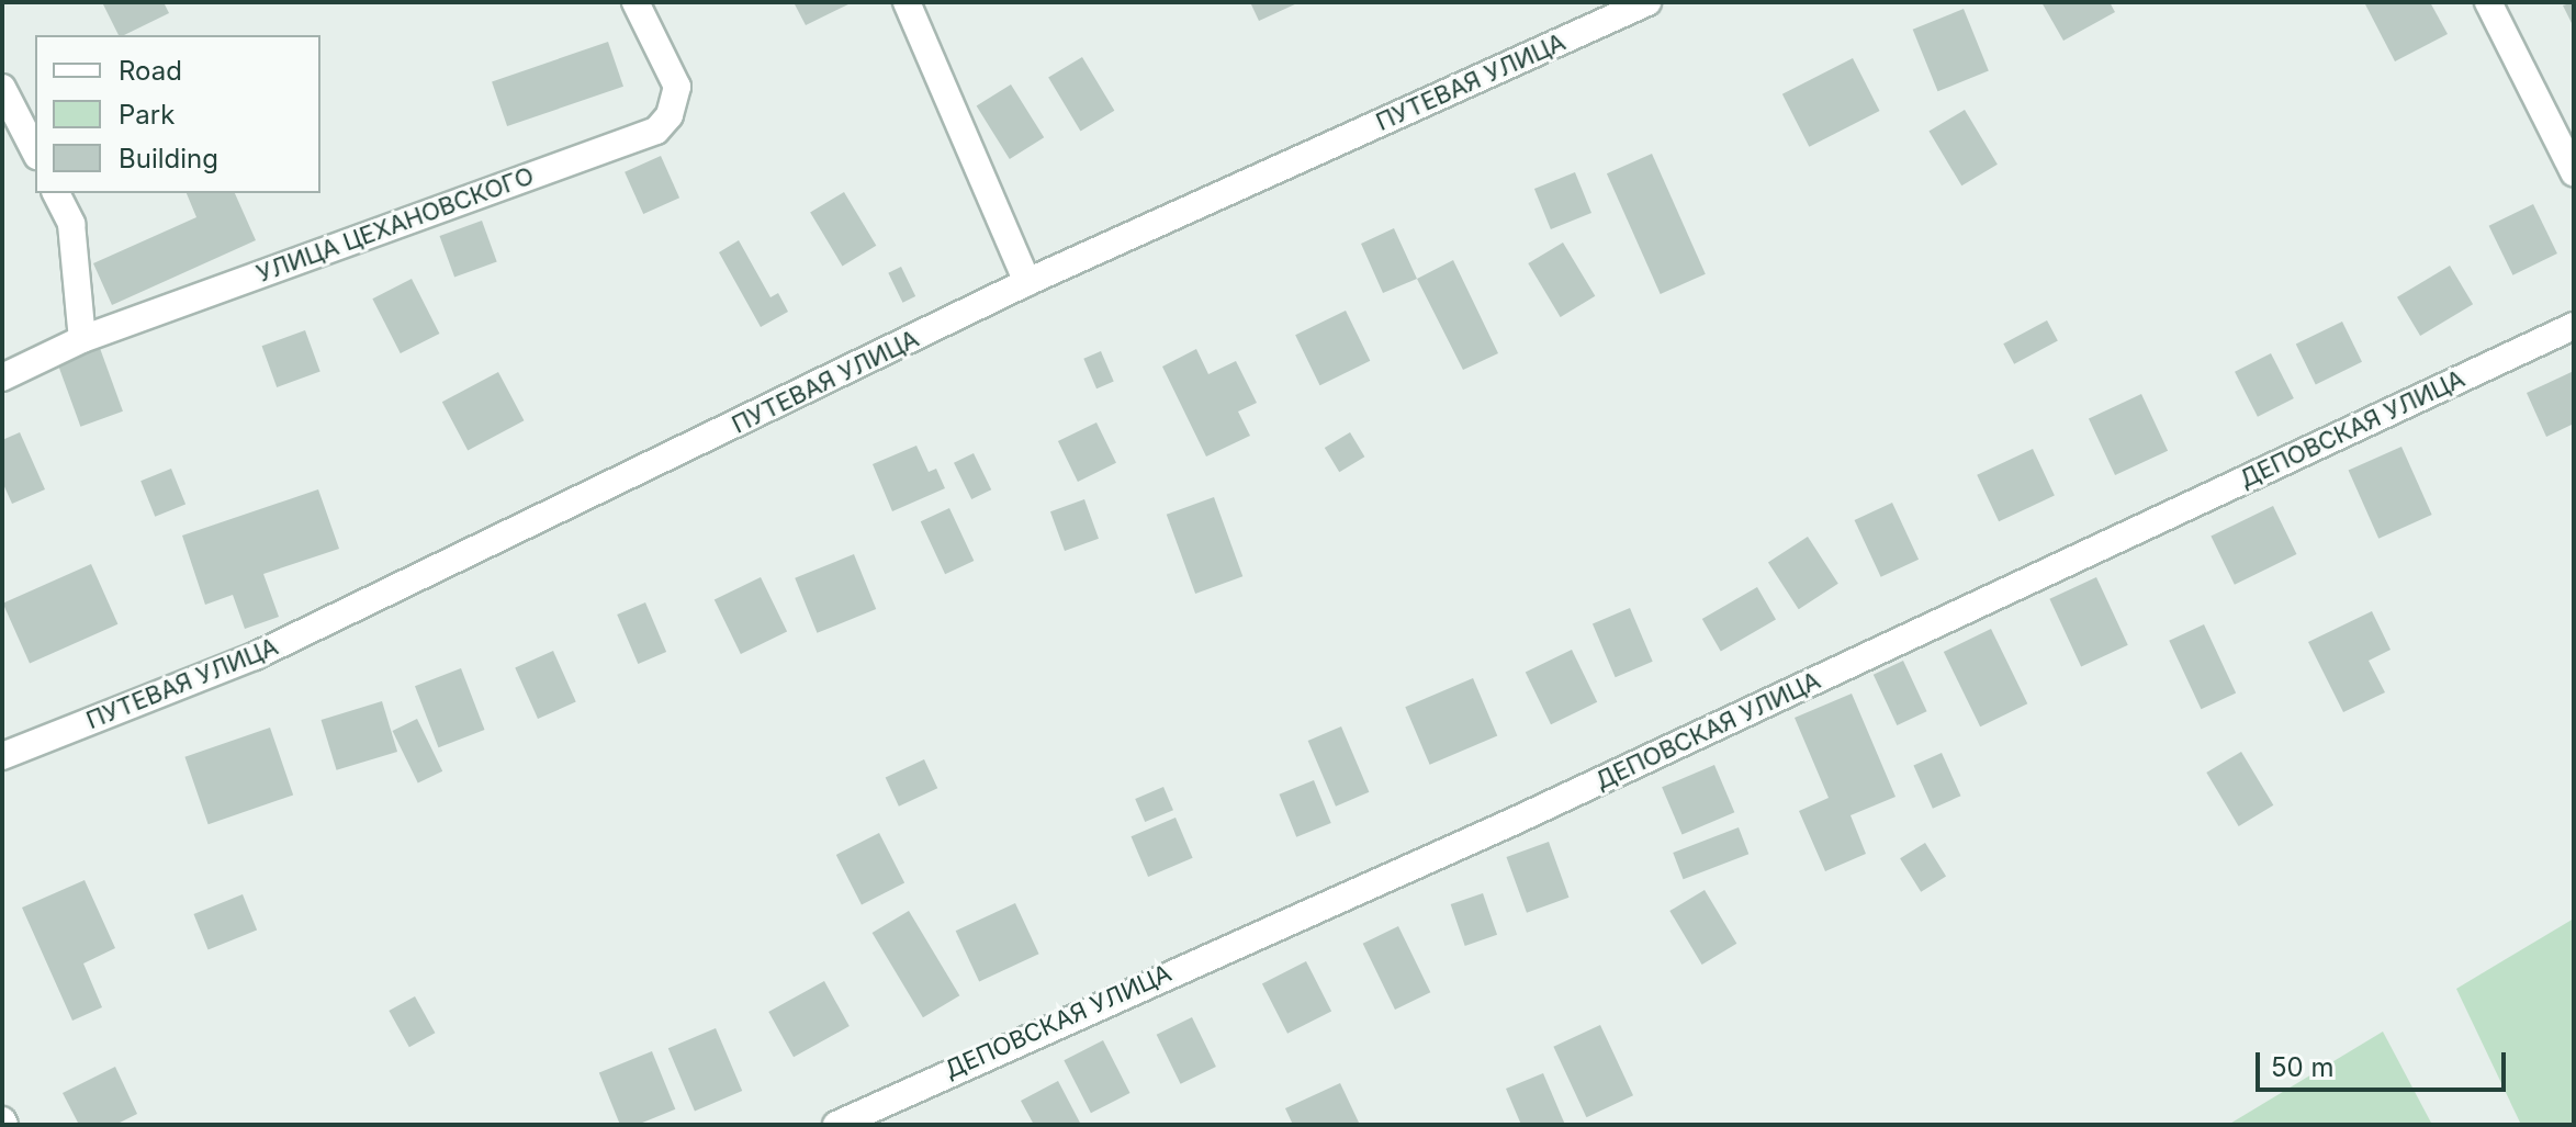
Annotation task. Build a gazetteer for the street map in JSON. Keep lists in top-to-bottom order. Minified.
{"streets":{"street":["ПУТЕВАЯ УЛИЦА","УЛИЦА ЦЕХАНОВСКОГО","ДЕПОВСКАЯ УЛИЦА"]},"legend":["Road","Park","Building"],"scale_bar":"50 m"}
